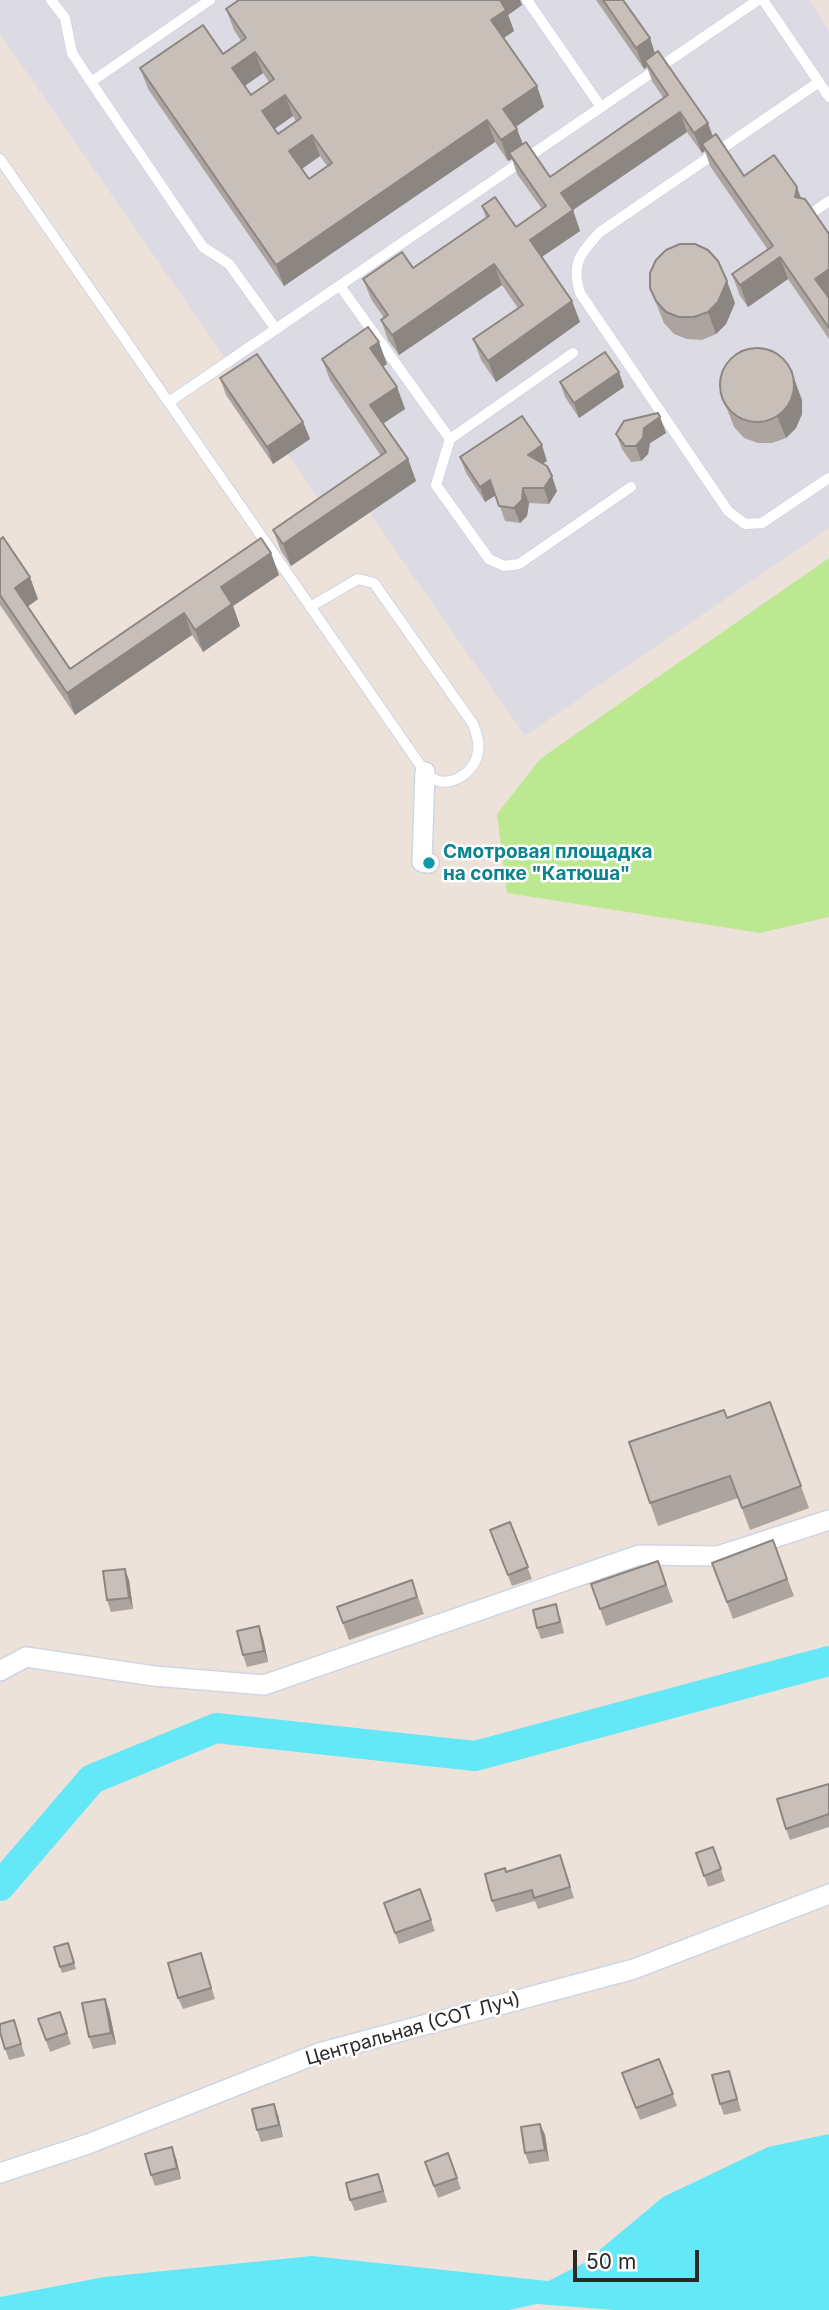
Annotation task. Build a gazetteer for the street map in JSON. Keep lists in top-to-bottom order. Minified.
{"streets":{"street":["Центральная (СОТ Луч)"]},"places":["Смотровая площадка на сопке \"Катюша\""],"scale_bar":"50 m"}
